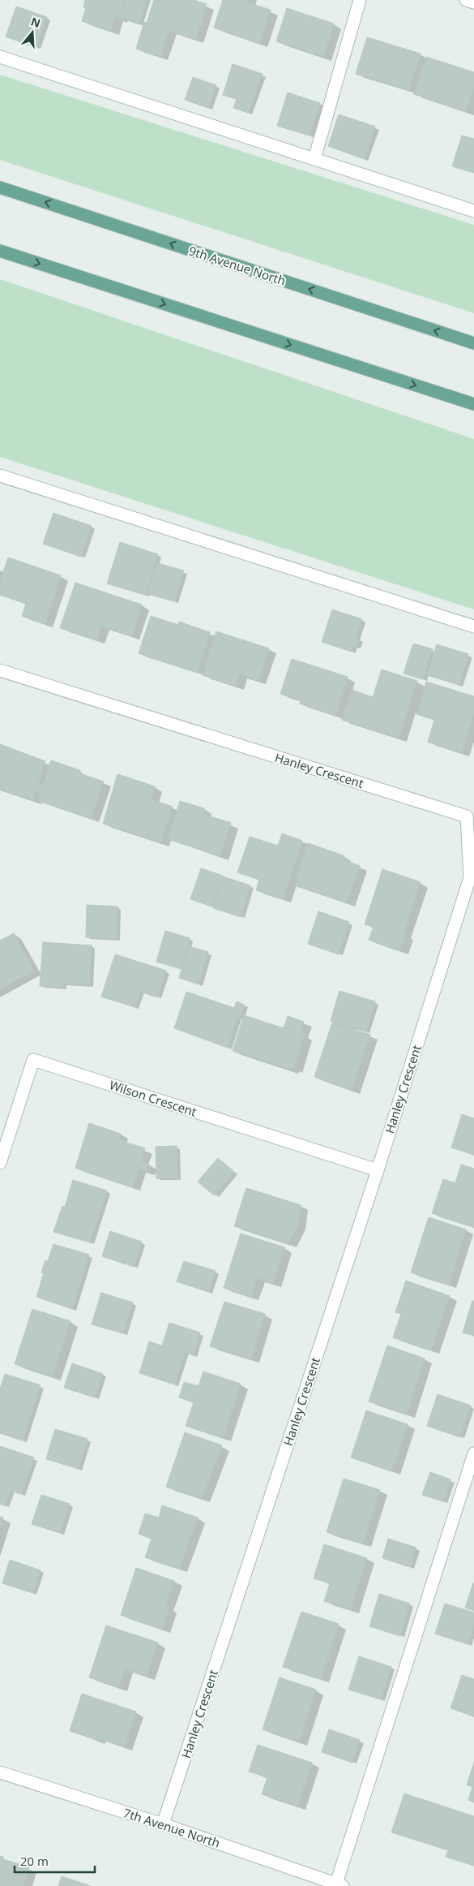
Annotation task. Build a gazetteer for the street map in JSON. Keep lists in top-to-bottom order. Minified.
{"streets":{"main road":["9th Avenue North"],"street":["Hanley Crescent","Wilson Crescent","7th Avenue North"]},"crossings":[["Hanley Crescent","Wilson Crescent"],["Hanley Crescent","7th Avenue North"]],"scale_bar":"20 m","north":"top"}
